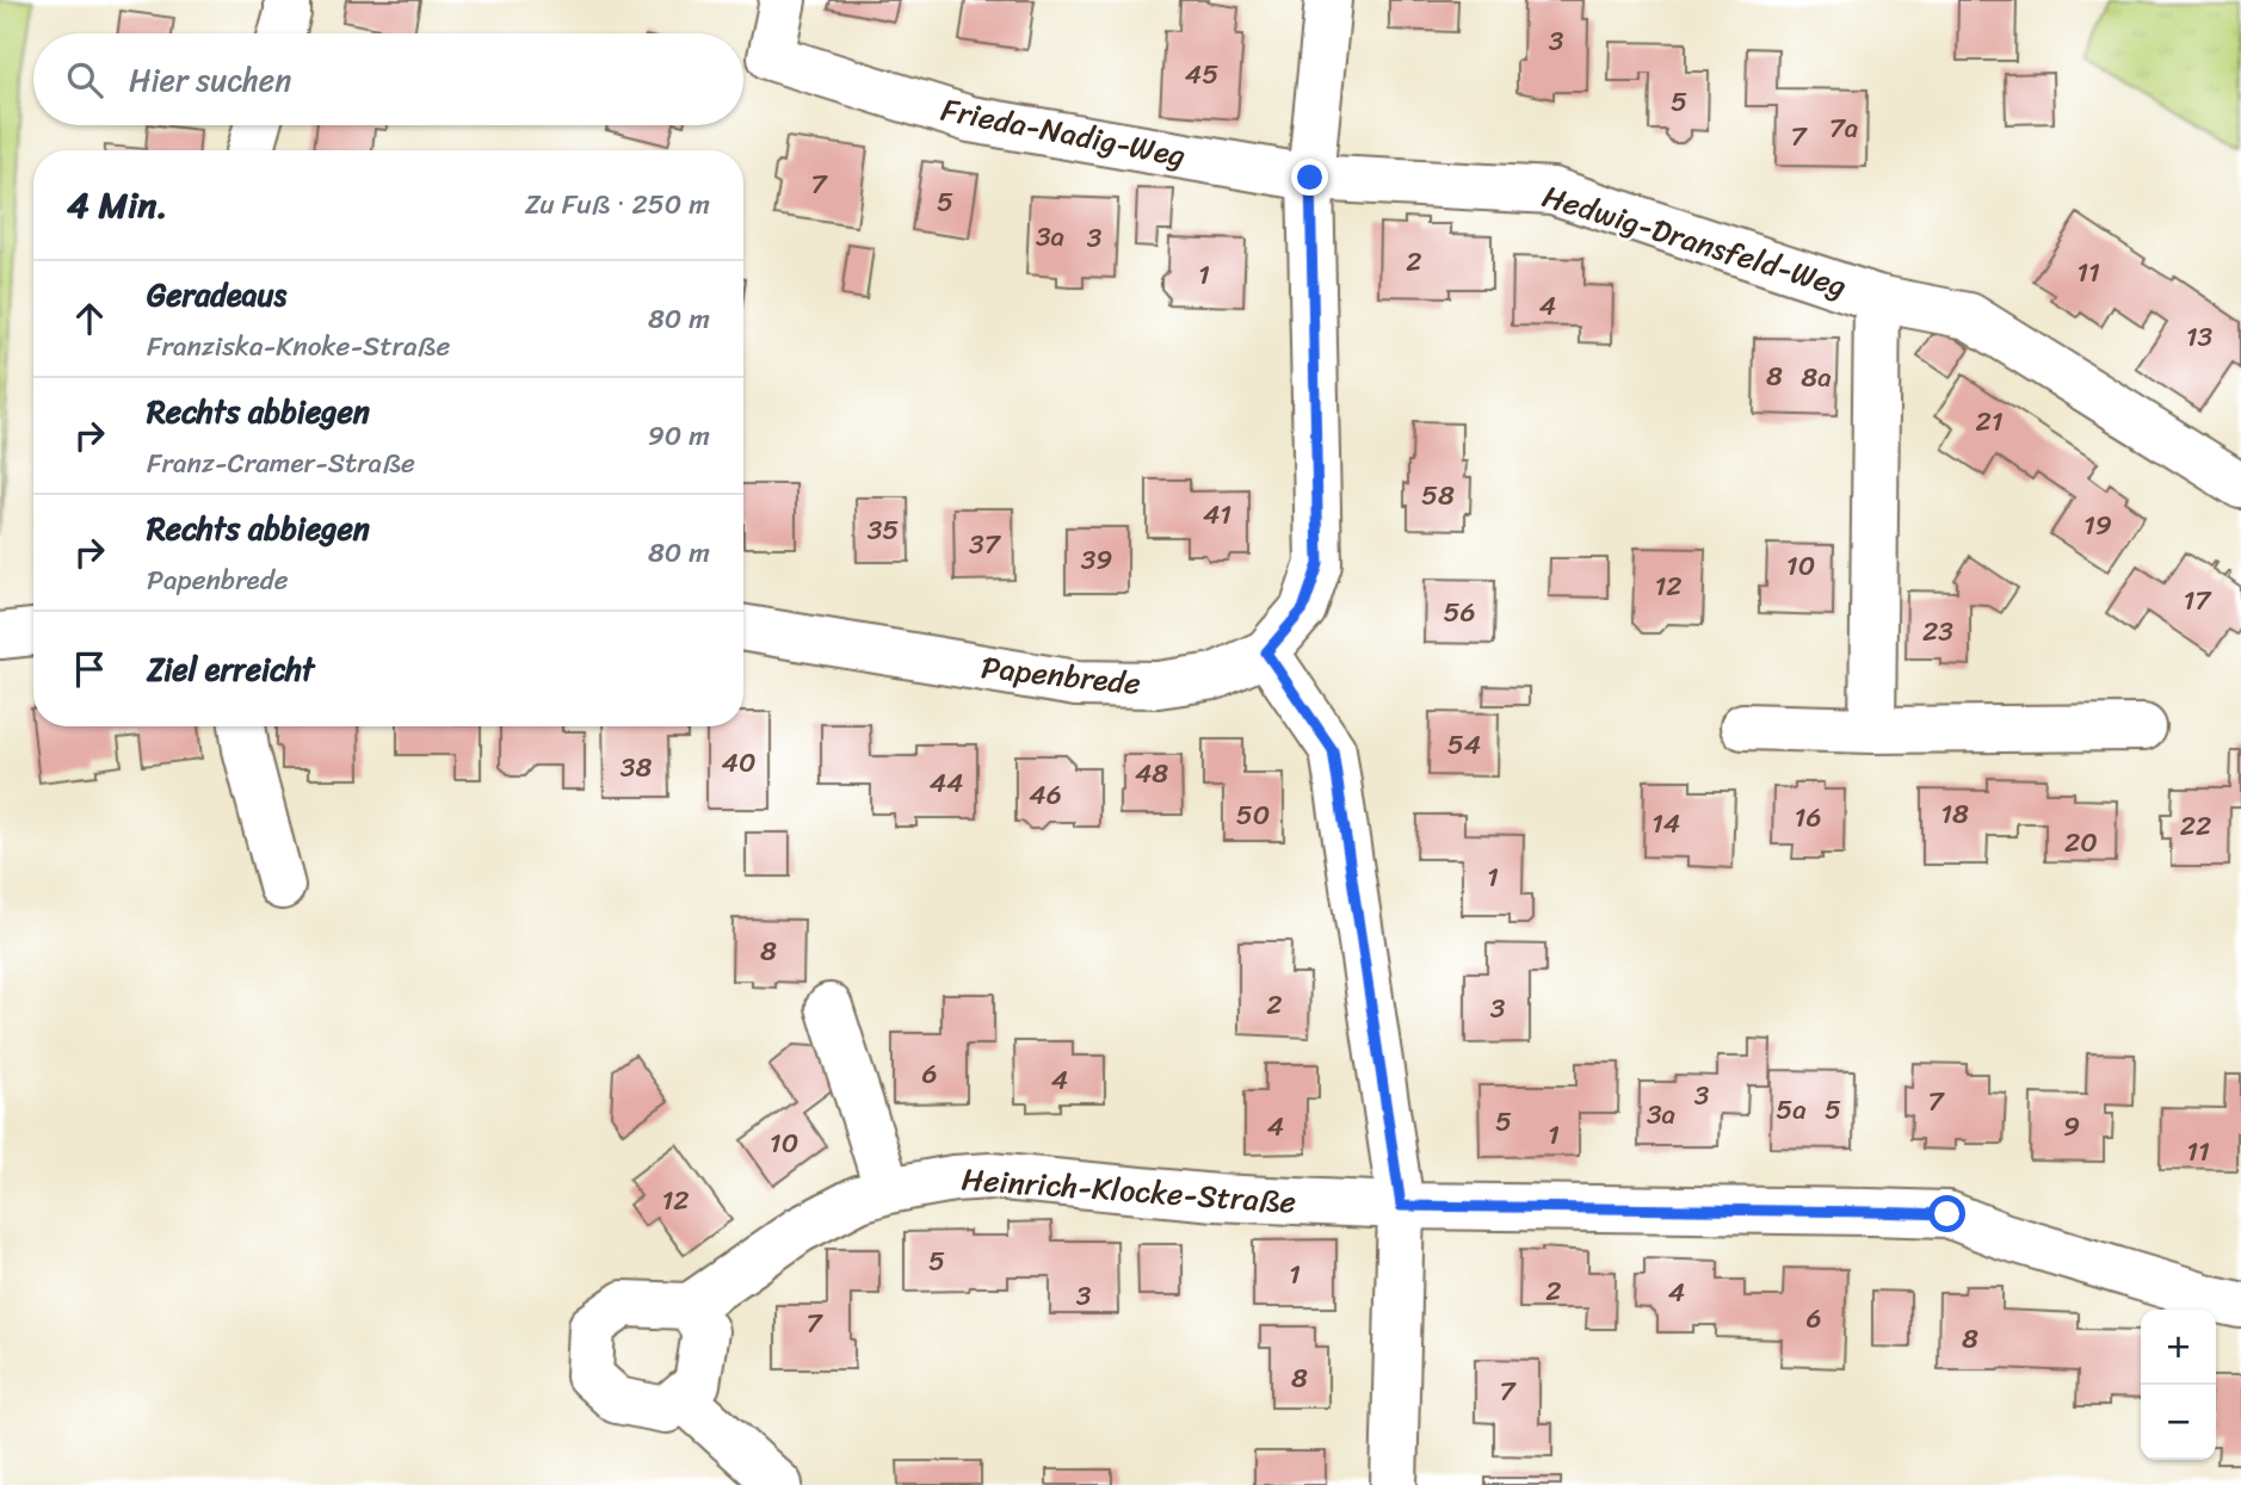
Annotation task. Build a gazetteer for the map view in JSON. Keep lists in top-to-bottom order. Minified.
{"streets":{"street":["Frieda-Nadig-Weg","Hedwig-Dransfeld-Weg","Papenbrede","Heinrich-Klocke-Straße"]},"crossings":[["Frieda-Nadig-Weg","Hedwig-Dransfeld-Weg"],["Frieda-Nadig-Weg","Papenbrede"],["Hedwig-Dransfeld-Weg","Papenbrede"]],"house_numbers":["3","45","5","7a","7","7","5","3a","3","2","11","1","4","13","8","8a","21","58","41","19","35","37","39","10","12","17","56","23","54","40","38","48","44","46","18","50","16","14","22","20","1","8","2","3","6","4","3","7","5a","5","3a","5","4","9","1","10","11","12","5","1","2","4","3","6","7","8","8","7"],"page":{"search":"Hier suchen","heading":["4 Min.","Zu Fuß · 250 m"],"list":[["Geradeaus","Franziska-Knoke-Straße","80 m"],["Rechts abbiegen","Franz-Cramer-Straße","90 m"],["Rechts abbiegen","Papenbrede","80 m"],"Ziel erreicht"],"map_buttons":["+","−"]}}
